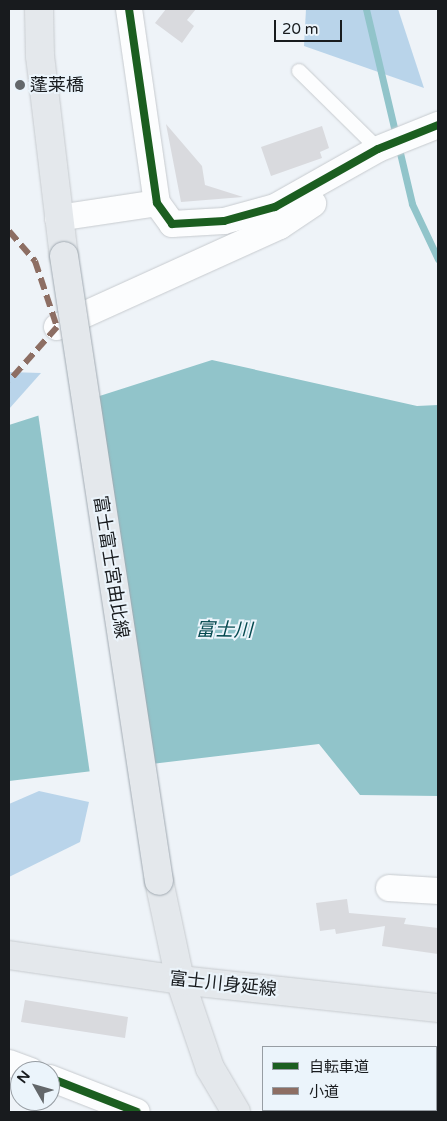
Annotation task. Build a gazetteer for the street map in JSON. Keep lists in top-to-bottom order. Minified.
{"streets":{"main road":["富士富士宮由比線","富士川身延線"]},"crossings":[["富士富士宮由比線","富士川身延線"]],"water":["富士川"],"places":["蓬莱橋"],"legend":["自転車道","小道"],"scale_bar":"20 m","north":"top left"}
